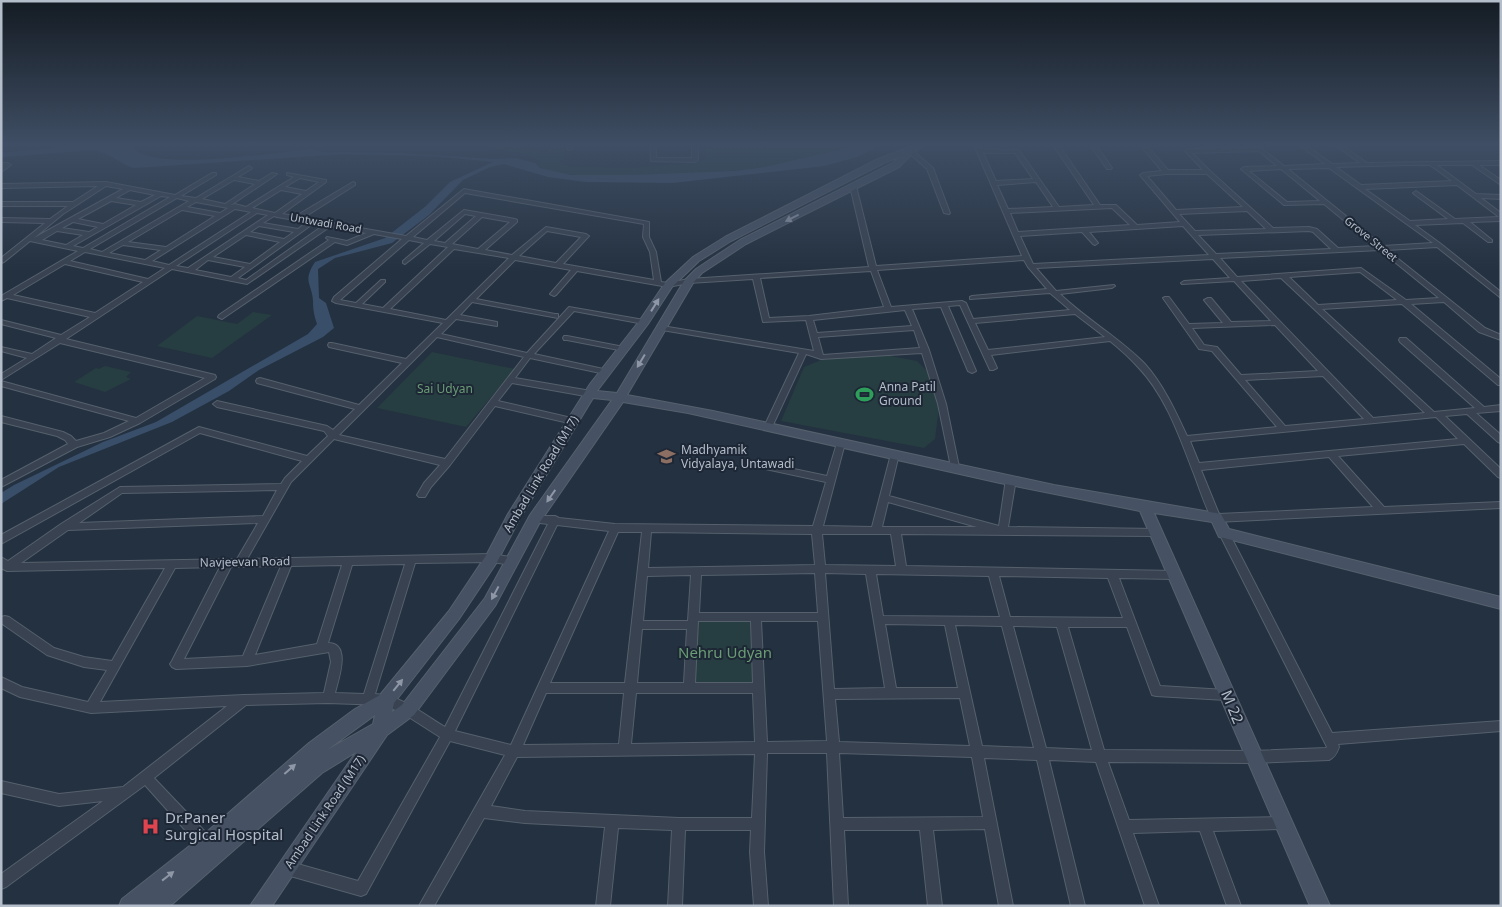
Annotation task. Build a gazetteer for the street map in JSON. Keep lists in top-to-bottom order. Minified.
{"streets":{"main road":["Ambad Link Road (M17)","M 22"],"street":["Untwadi Road","Grove Street","Navjeevan Road"]},"crossings":[["Ambad Link Road (M17)","Navjeevan Road"]],"parks":["Sai Udyan","Nehru Udyan"],"places":{"sports":["Anna Patil Ground"],"school or university":["Madhyamik Vidyalaya, Untawadi"],"hospital":["Dr.Paner Surgical Hospital"]}}
